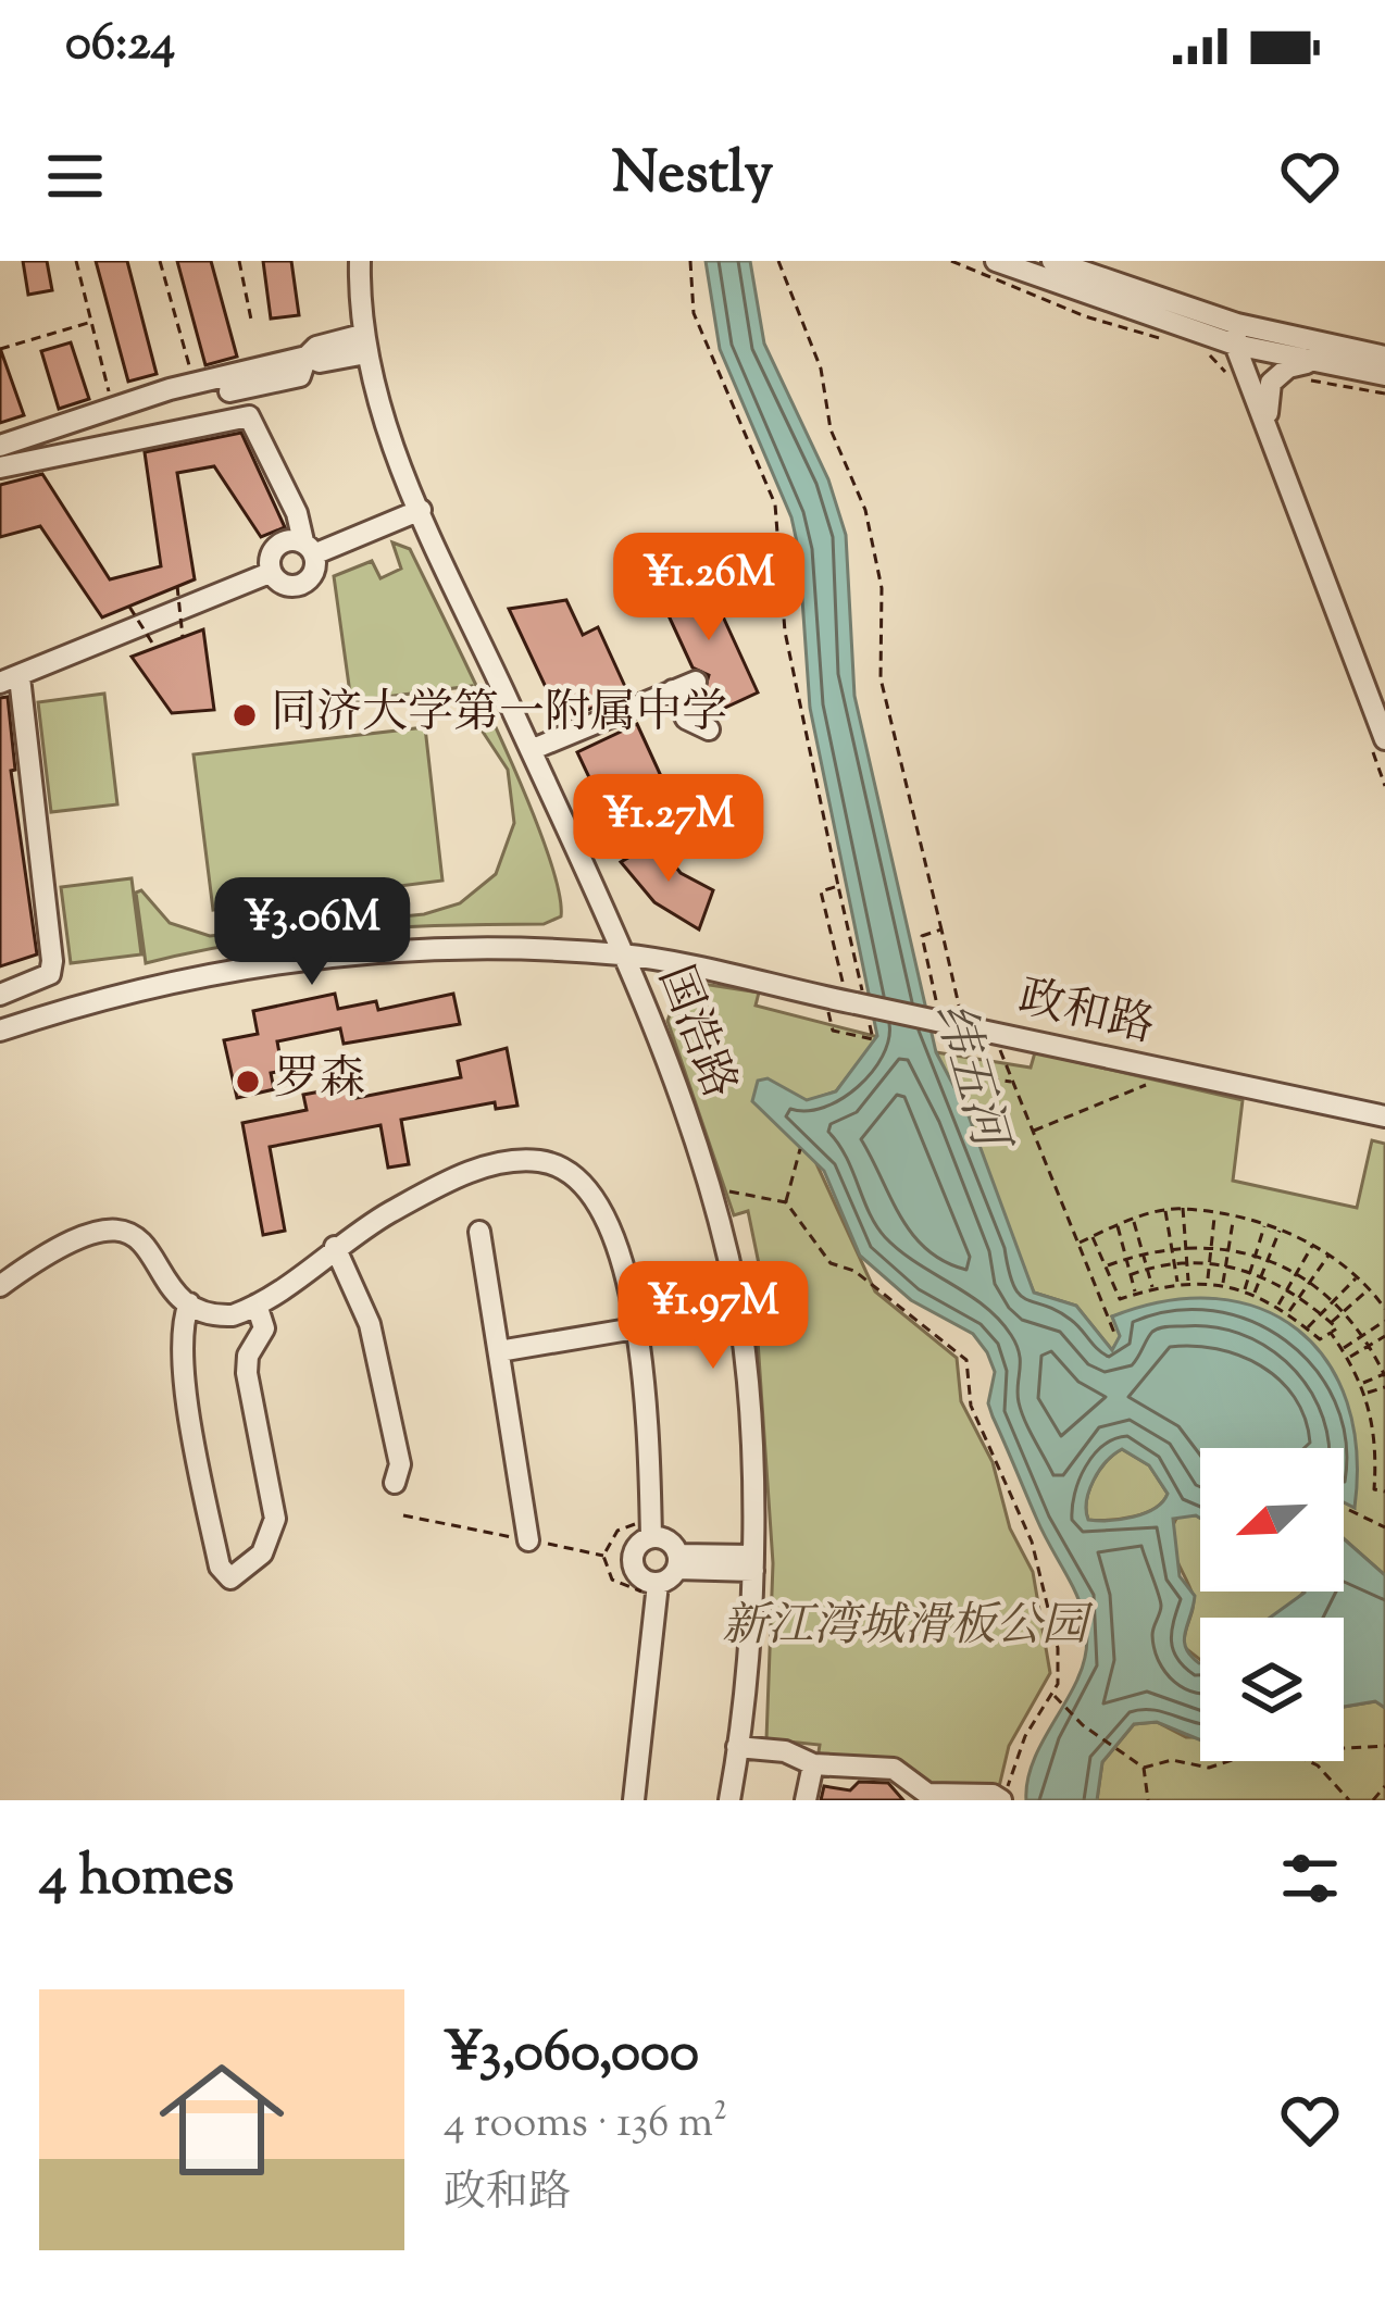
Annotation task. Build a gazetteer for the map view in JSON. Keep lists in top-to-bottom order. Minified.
{"streets":{"street":["政和路","国浩路"]},"crossings":[["政和路","国浩路"]],"water":["纬五河"],"parks":["新江湾城滑板公园"],"places":["同济大学第一附属中学","罗森"],"north":"bottom left","page":{"status":"06:24","header":"Nestly","price":["¥1.26M","¥1.27M","¥3.06M","¥1.97M"],"heading":"4 homes","list":[{"name":"¥3,060,000","note":"4 rooms · 136 m² · 政和路"}]}}
